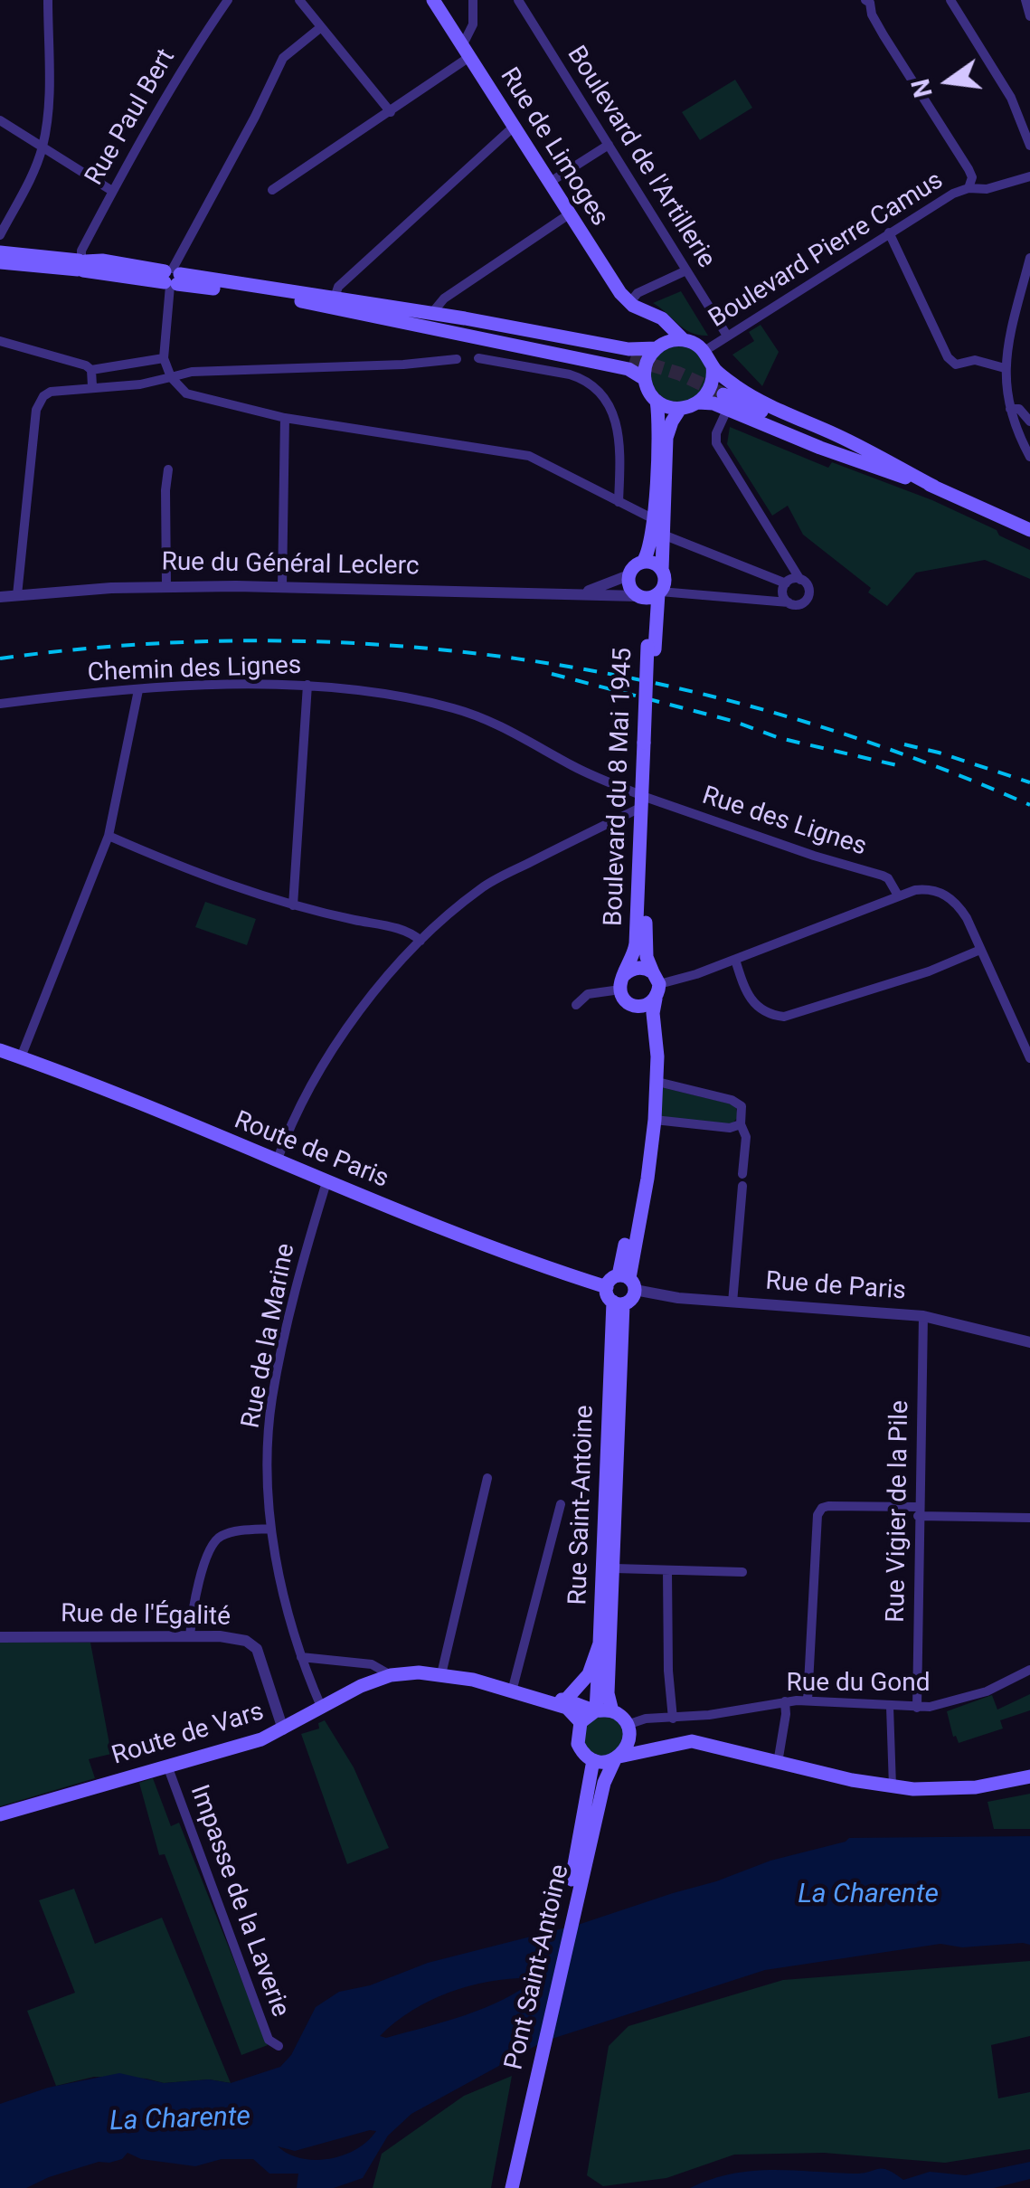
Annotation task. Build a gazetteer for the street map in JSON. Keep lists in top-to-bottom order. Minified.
{"streets":{"main road":["Rue de Limoges","Boulevard du 8 Mai 1945","Route de Paris","Rue Saint-Antoine","Route de Vars","Pont Saint-Antoine"],"street":["Rue Paul Bert","Boulevard de l'Artillerie","Boulevard Pierre Camus","Rue du Général Leclerc","Chemin des Lignes","Rue des Lignes","Rue de Paris","Rue de la Marine","Rue Vigier de la Pile","Rue de l'Égalité","Rue du Gond","Impasse de la Laverie"]},"crossings":[["Rue de Limoges","Boulevard Pierre Camus"],["Boulevard de l'Artillerie","Boulevard Pierre Camus"],["Rue du Général Leclerc","Boulevard du 8 Mai 1945"],["Chemin des Lignes","Boulevard du 8 Mai 1945"],["Chemin des Lignes","Rue des Lignes"],["Boulevard du 8 Mai 1945","Rue des Lignes"],["Boulevard du 8 Mai 1945","Rue de Paris"],["Route de Paris","Rue de la Marine"],["Route de Paris","Rue Saint-Antoine"],["Rue de Paris","Rue Vigier de la Pile"],["Rue de la Marine","Route de Vars"],["Rue Saint-Antoine","Rue du Gond"],["Rue Saint-Antoine","Route de Vars"],["Rue Saint-Antoine","Pont Saint-Antoine"],["Rue Vigier de la Pile","Rue du Gond"],["Rue de l'Égalité","Route de Vars"],["Rue du Gond","Route de Vars"],["Rue du Gond","Pont Saint-Antoine"],["Route de Vars","Impasse de la Laverie"],["Route de Vars","Pont Saint-Antoine"]],"water":["La Charente"],"north":"left"}
